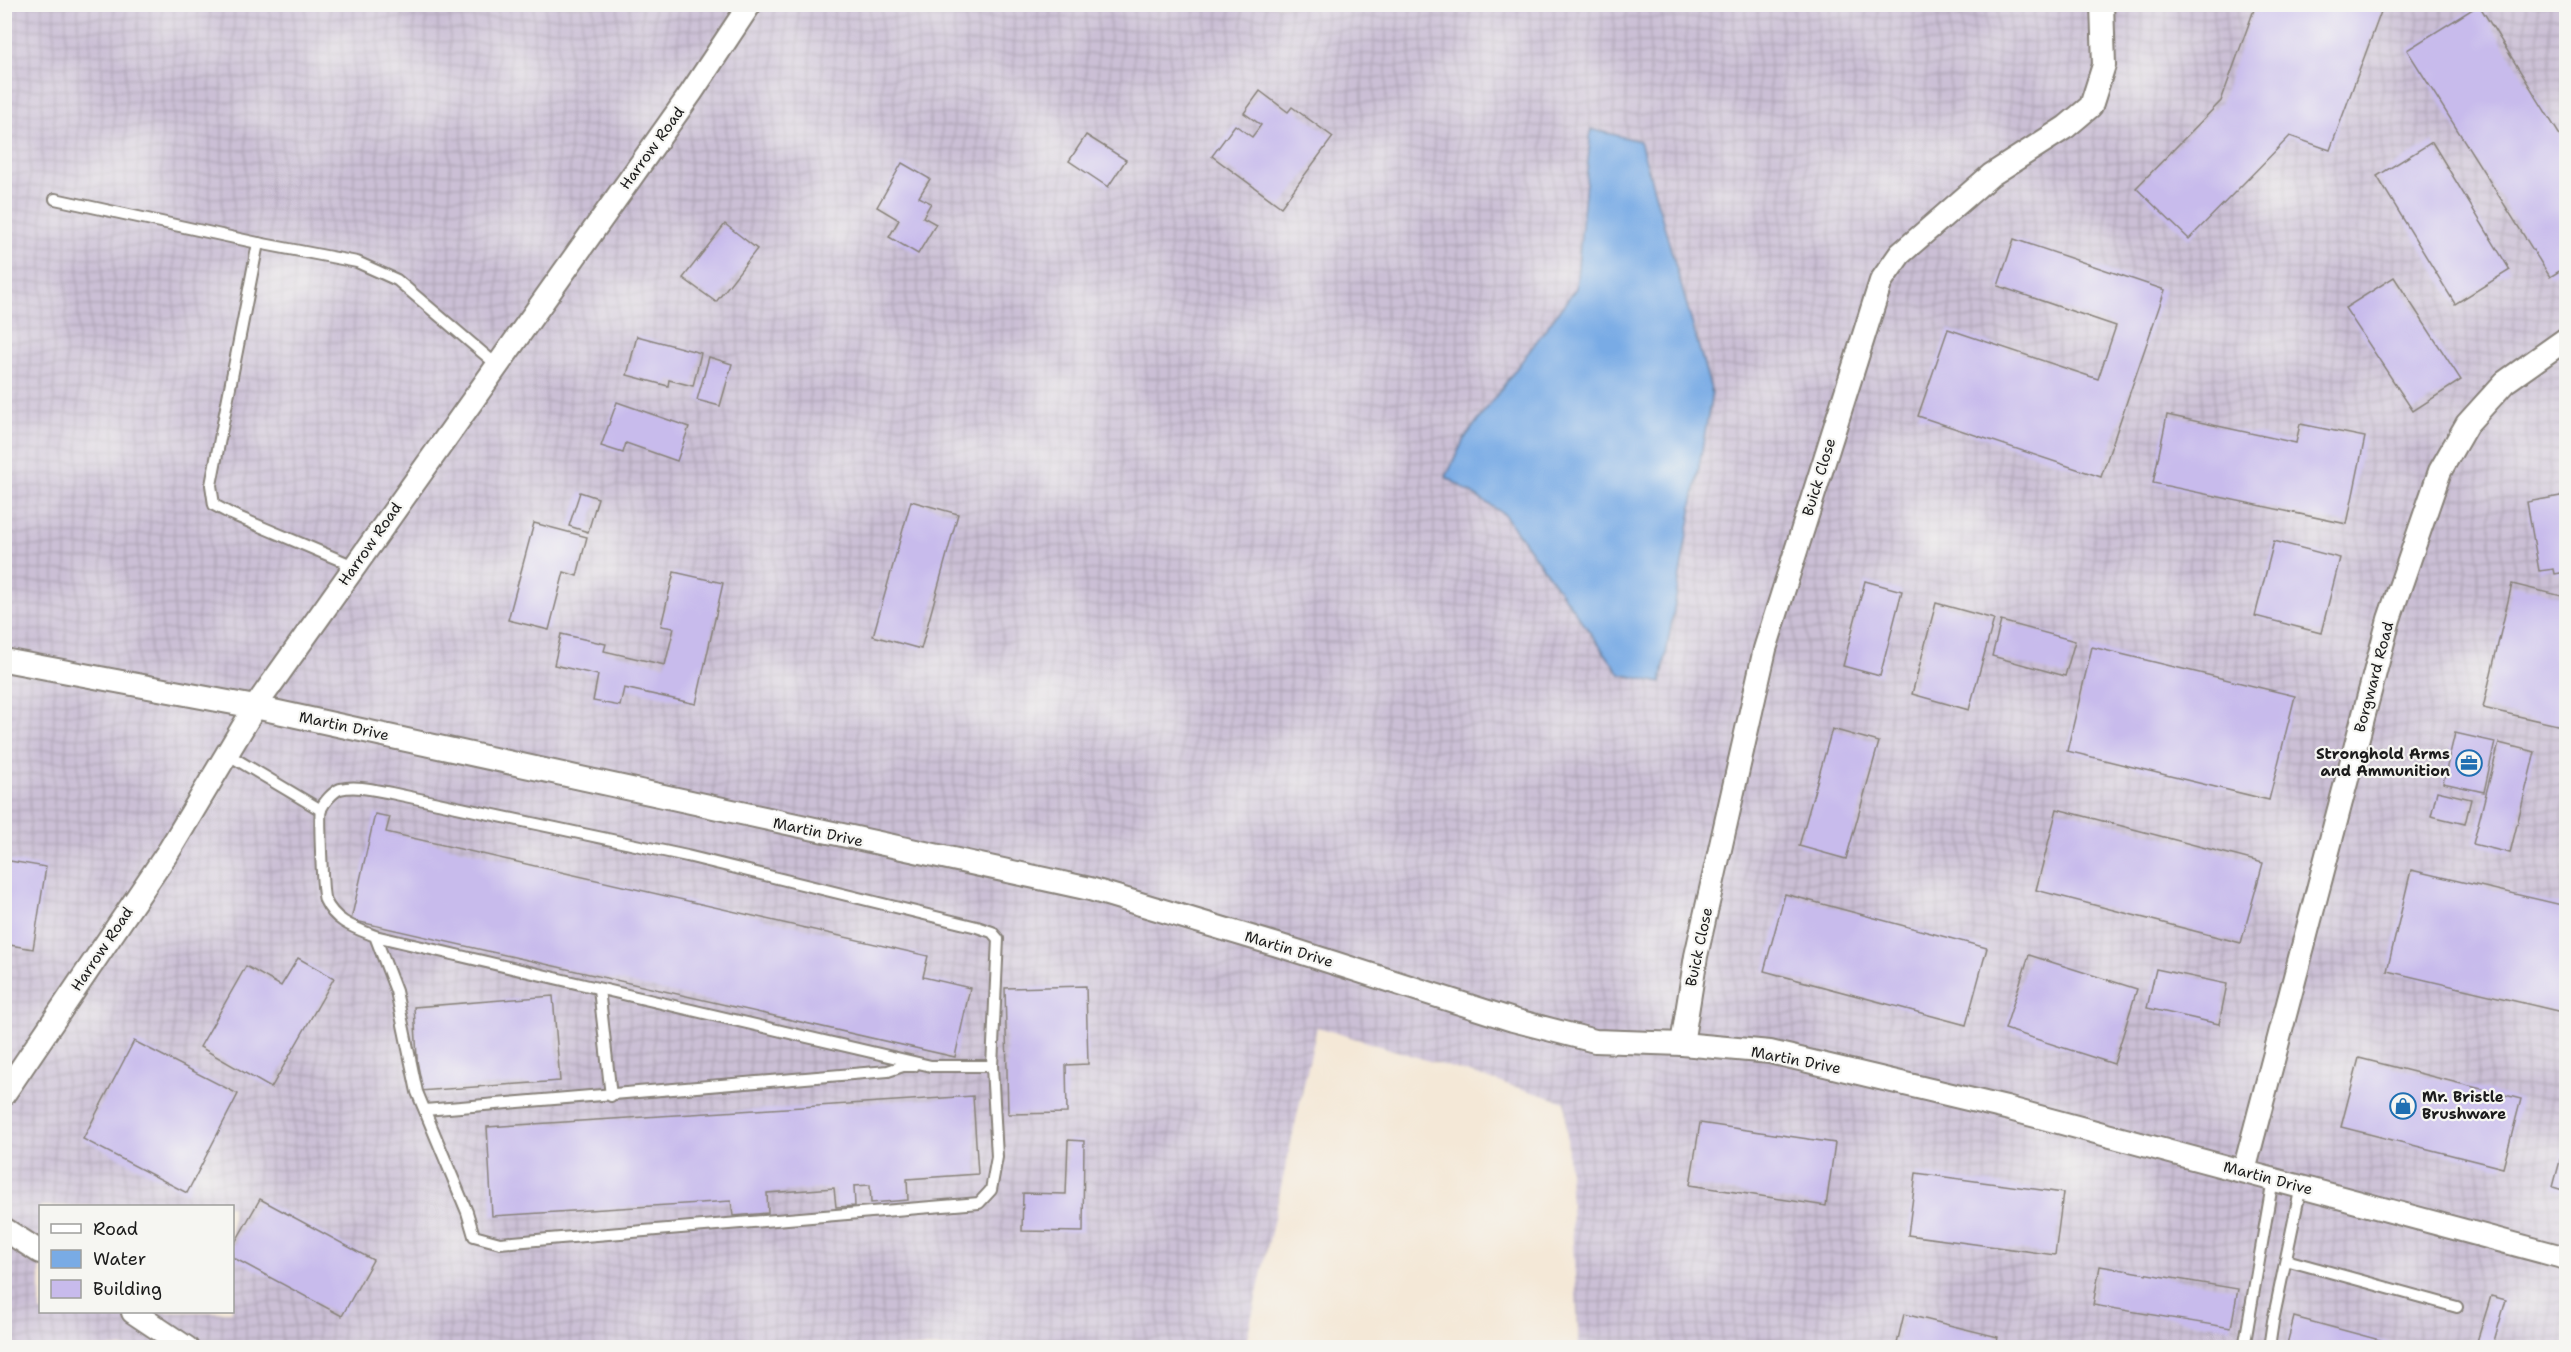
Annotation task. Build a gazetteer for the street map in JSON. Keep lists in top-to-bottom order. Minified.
{"streets":{"street":["Harrow Road","Buick Close","Borgward Road","Martin Drive"]},"crossings":[["Harrow Road","Martin Drive"],["Buick Close","Martin Drive"],["Borgward Road","Martin Drive"]],"places":{"office":["Stronghold Arms and Ammunition"],"shop":["Mr. Bristle Brushware"]},"legend":["Road","Water","Building"]}
